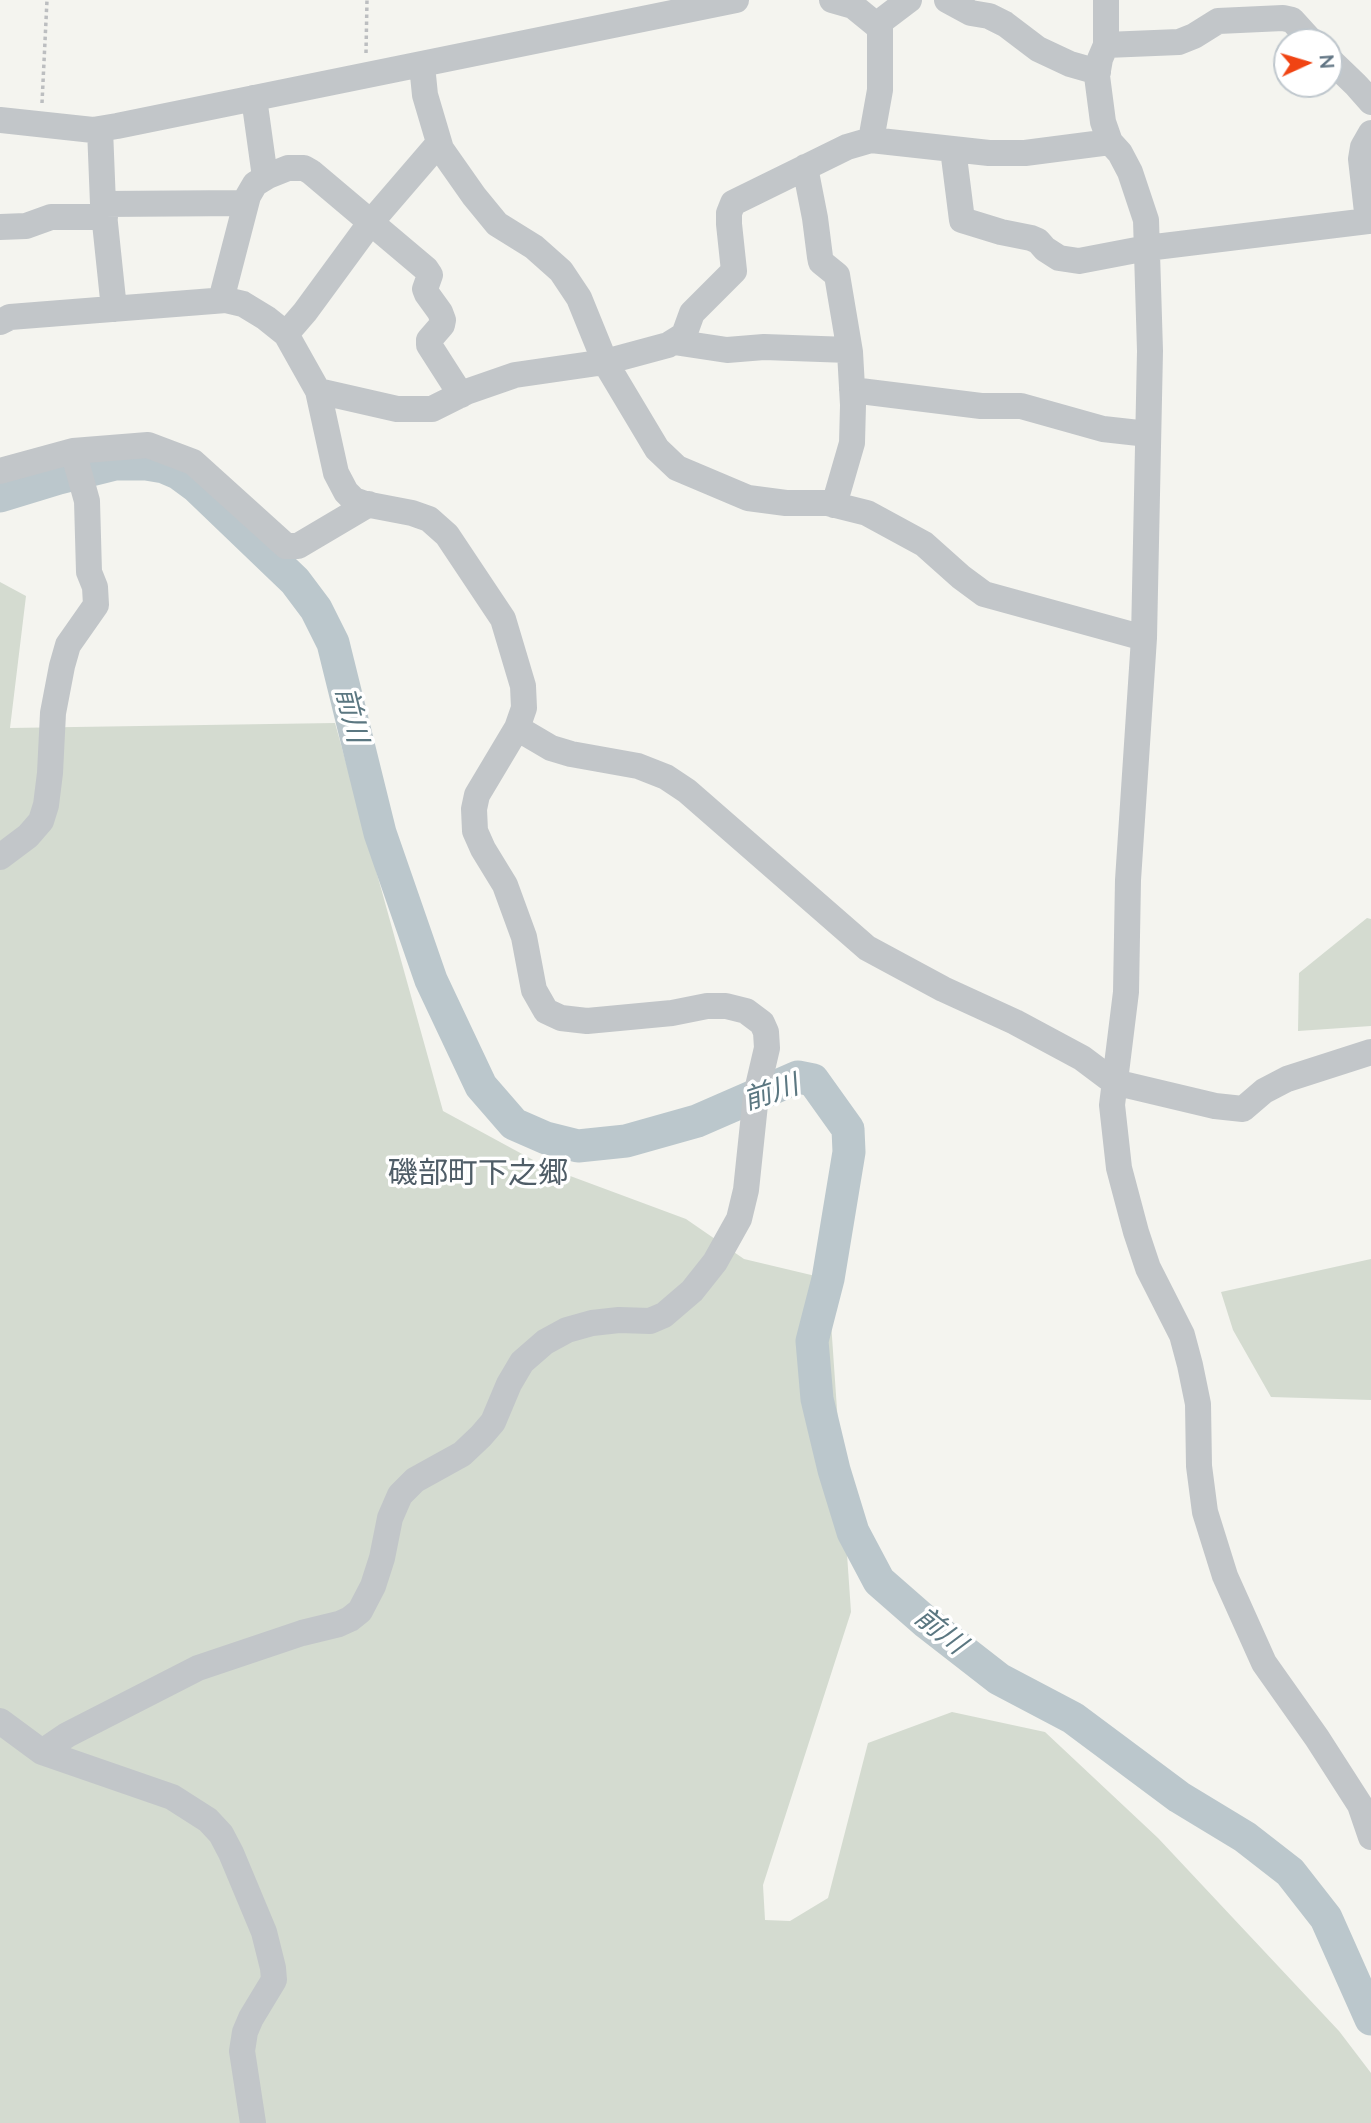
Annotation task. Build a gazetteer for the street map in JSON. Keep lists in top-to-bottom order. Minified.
{"districts":["磯部町下之郷"],"water":["前川"],"north":"right"}
